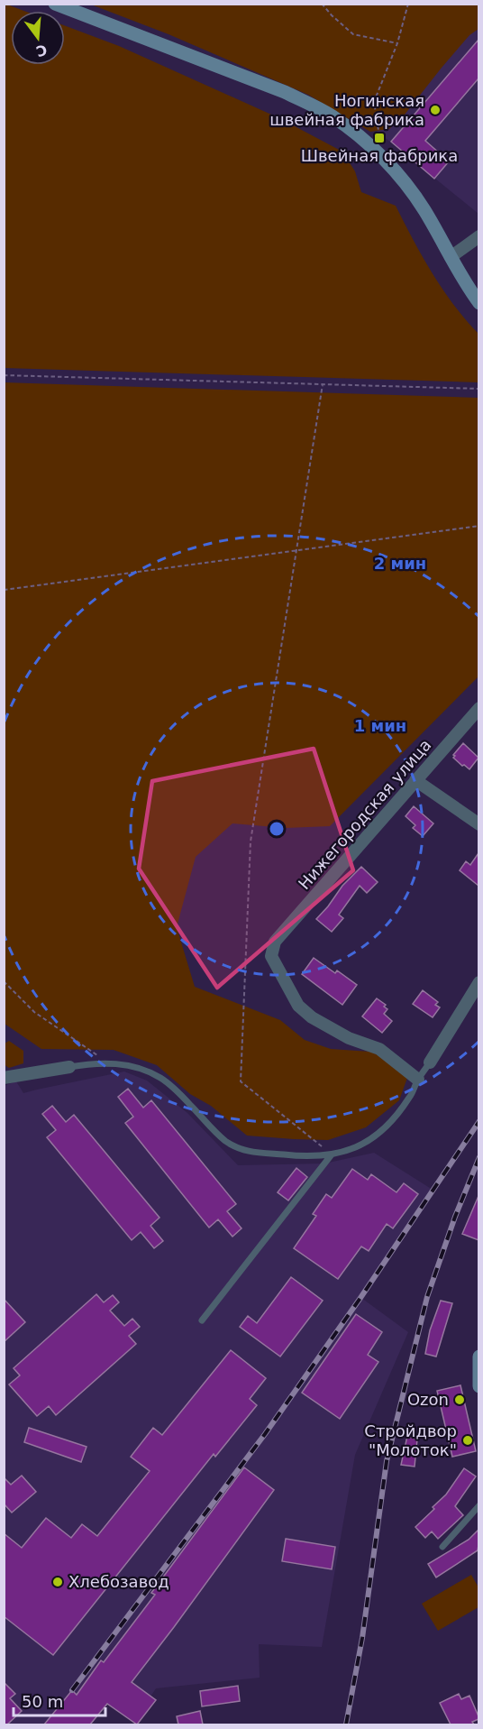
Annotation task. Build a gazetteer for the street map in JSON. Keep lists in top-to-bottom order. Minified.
{"streets":{"street":["Нижегородская улица"]},"places":{"other":["Ногинская швейная фабрика","Ozon","Стройдвор \"Молоток\"","Хлебозавод"],"transit":["Швейная фабрика"]},"scale_bar":"50 m","north":"bottom","rings":["2 мин","1 мин"]}
